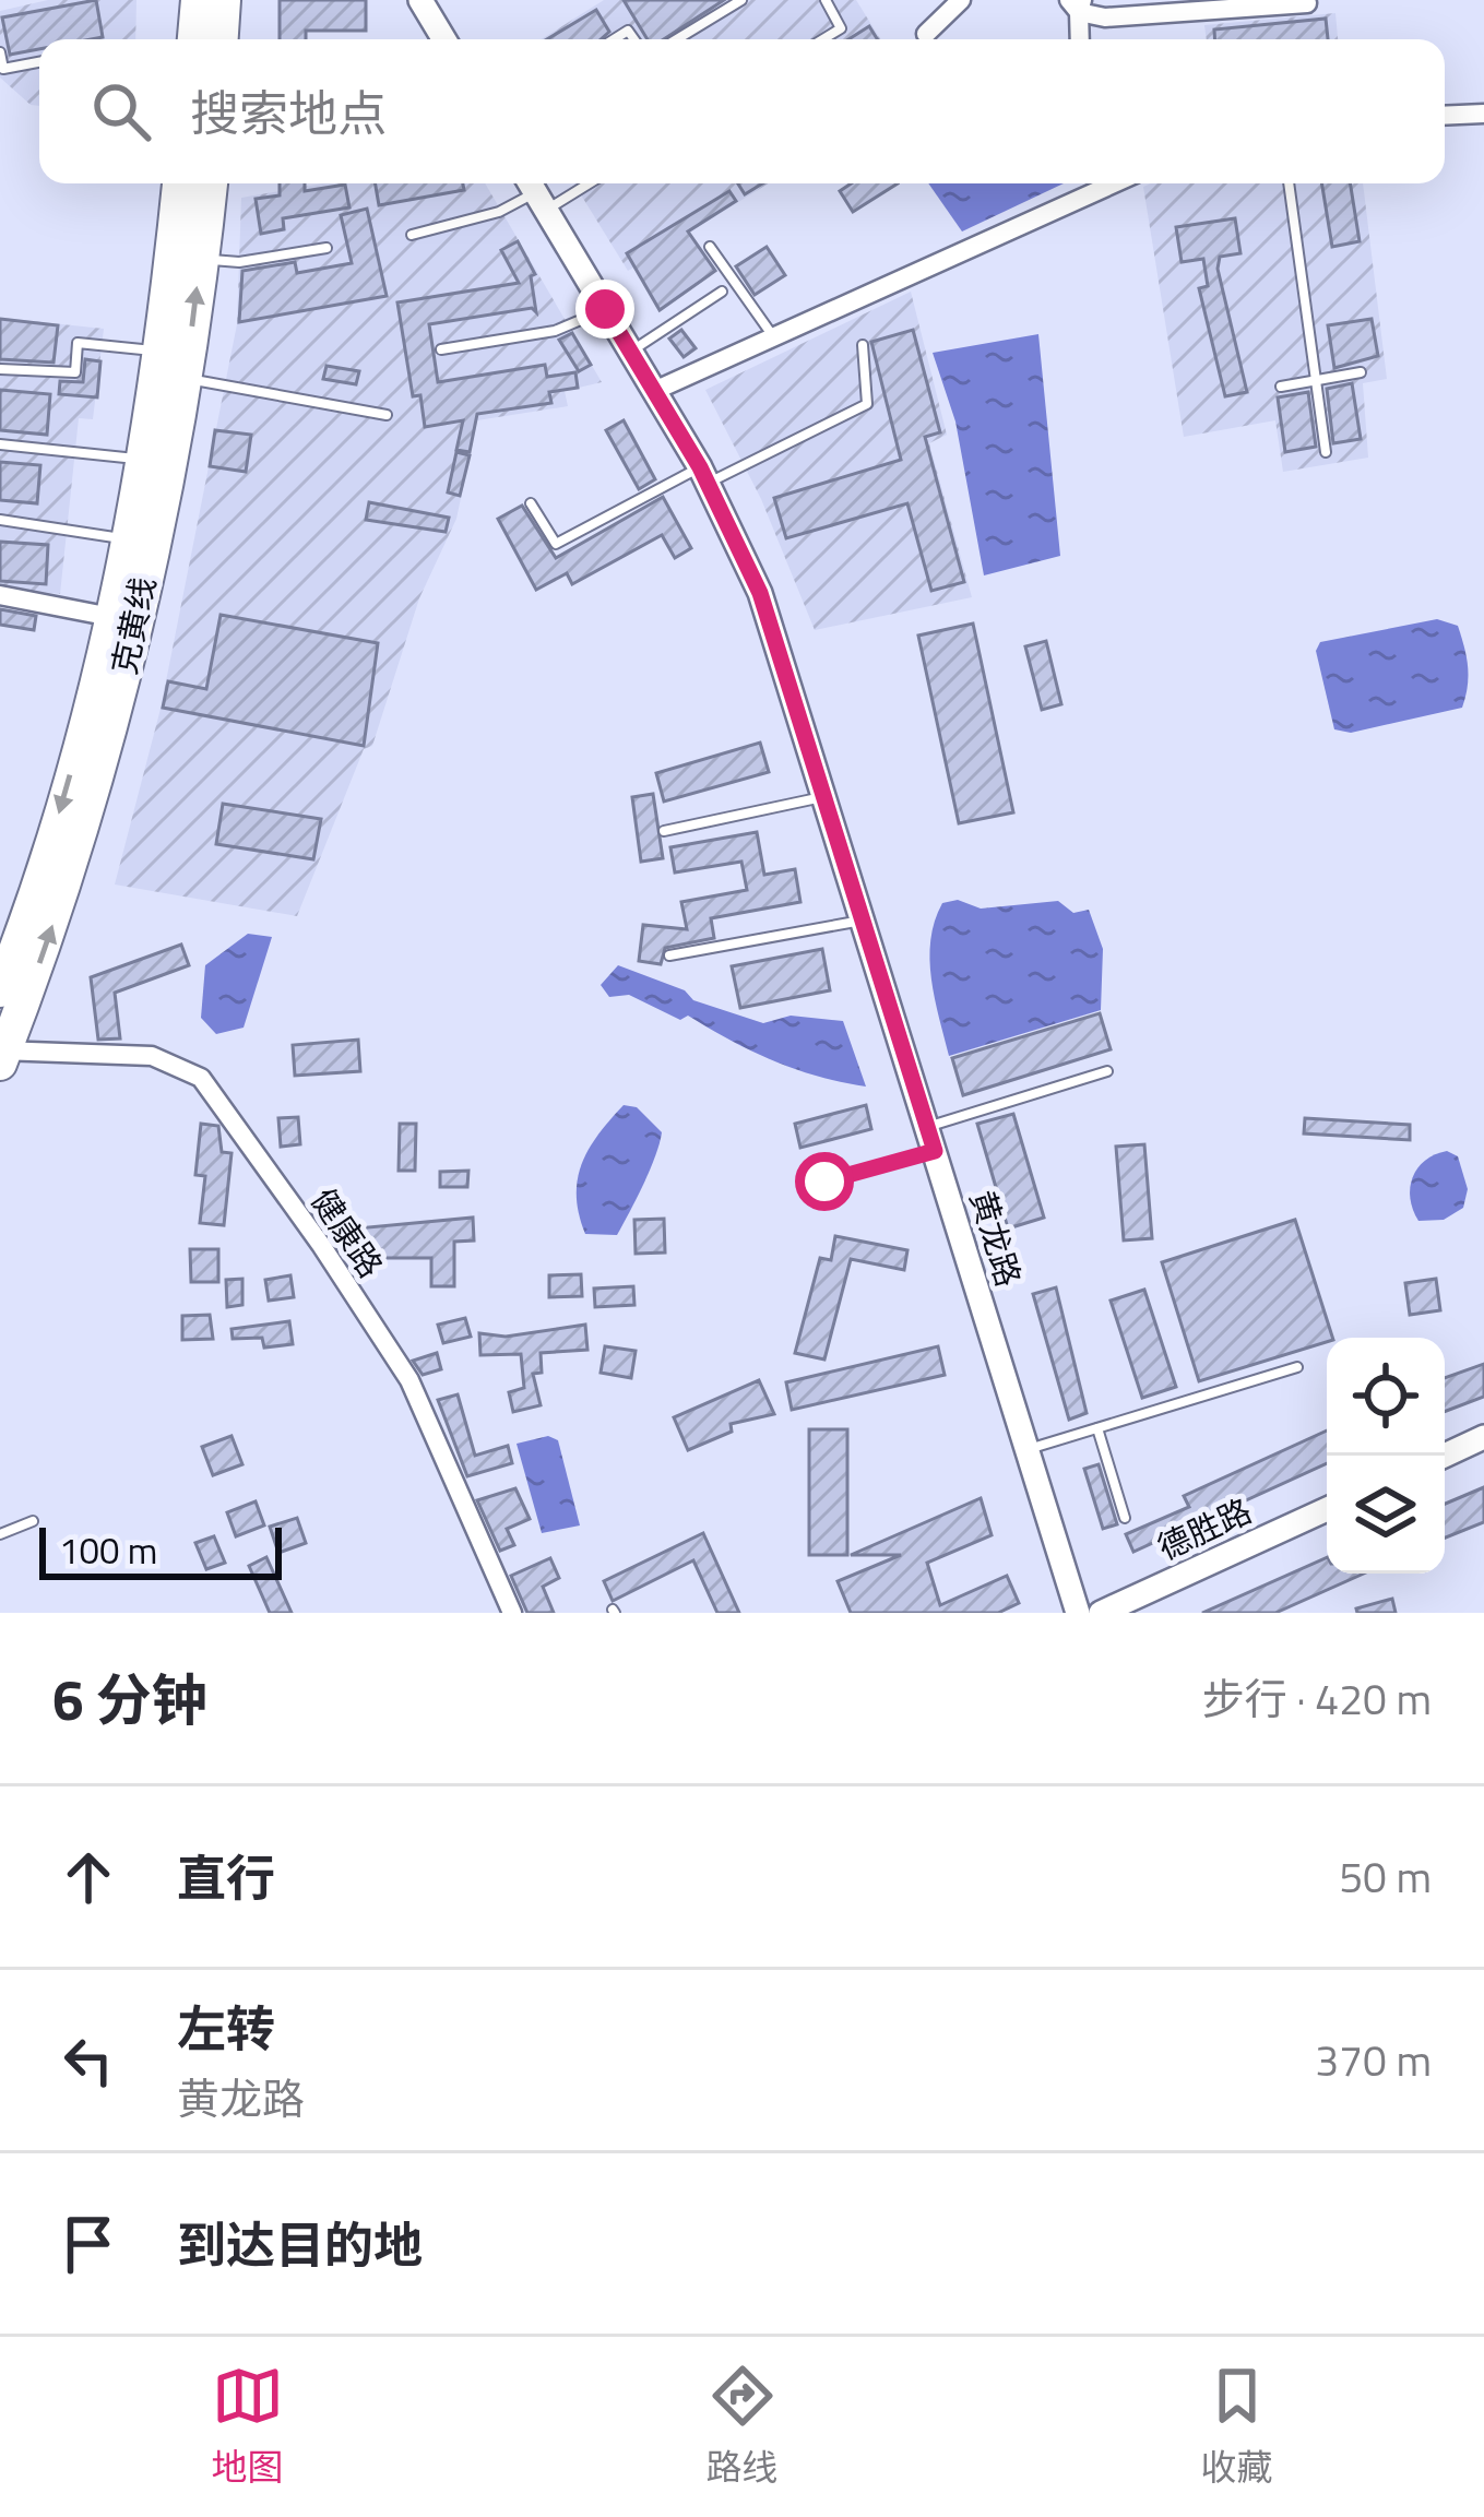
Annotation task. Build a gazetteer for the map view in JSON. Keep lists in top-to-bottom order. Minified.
{"streets":{"highway":["克黄线"],"main road":["黄龙路","德胜路"],"street":["健康路"]},"crossings":[["克黄线","健康路"]],"scale_bar":"100 m","page":{"search":"搜索地点","scale":"100 m","heading":["6 分钟","步行 · 420 m"],"list":[["直行","50 m"],["左转","黄龙路","370 m"],"到达目的地"],"nav":["地图","路线","收藏"]}}
